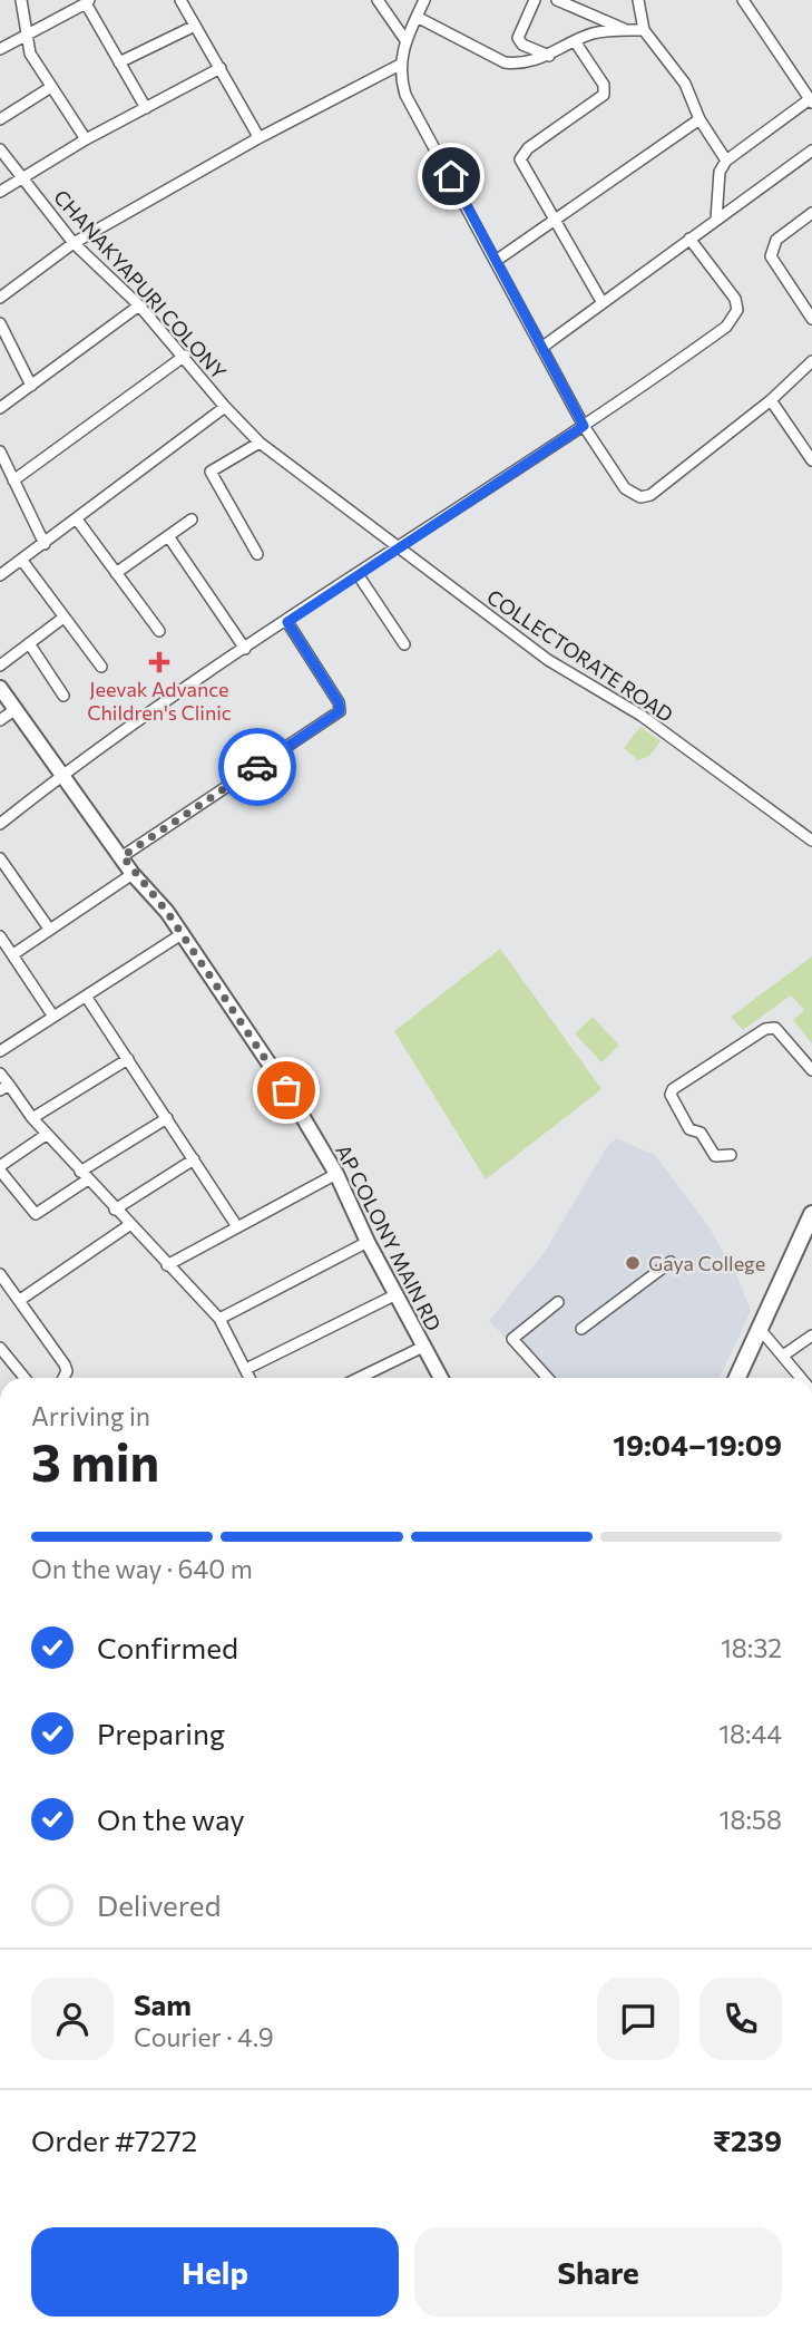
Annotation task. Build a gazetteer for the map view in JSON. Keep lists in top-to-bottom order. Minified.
{"streets":{"street":["CHANAKYAPURI COLONY","COLLECTORATE ROAD","AP COLONY MAIN RD"]},"crossings":[["CHANAKYAPURI COLONY","COLLECTORATE ROAD"]],"places":{"health":["Jeevak Advance Children's Clinic"],"other":["Gaya College"]},"page":{"heading":["3 min","Arriving in","19:04–19:09"],"panel":["Sam","Courier · 4.9","Order #7272","₹239"],"bar":"On the way · 640 m","list":[["Confirmed","18:32"],["Preparing","18:44"],["On the way","18:58"],"Delivered"],"buttons":["Help","Share"]}}
